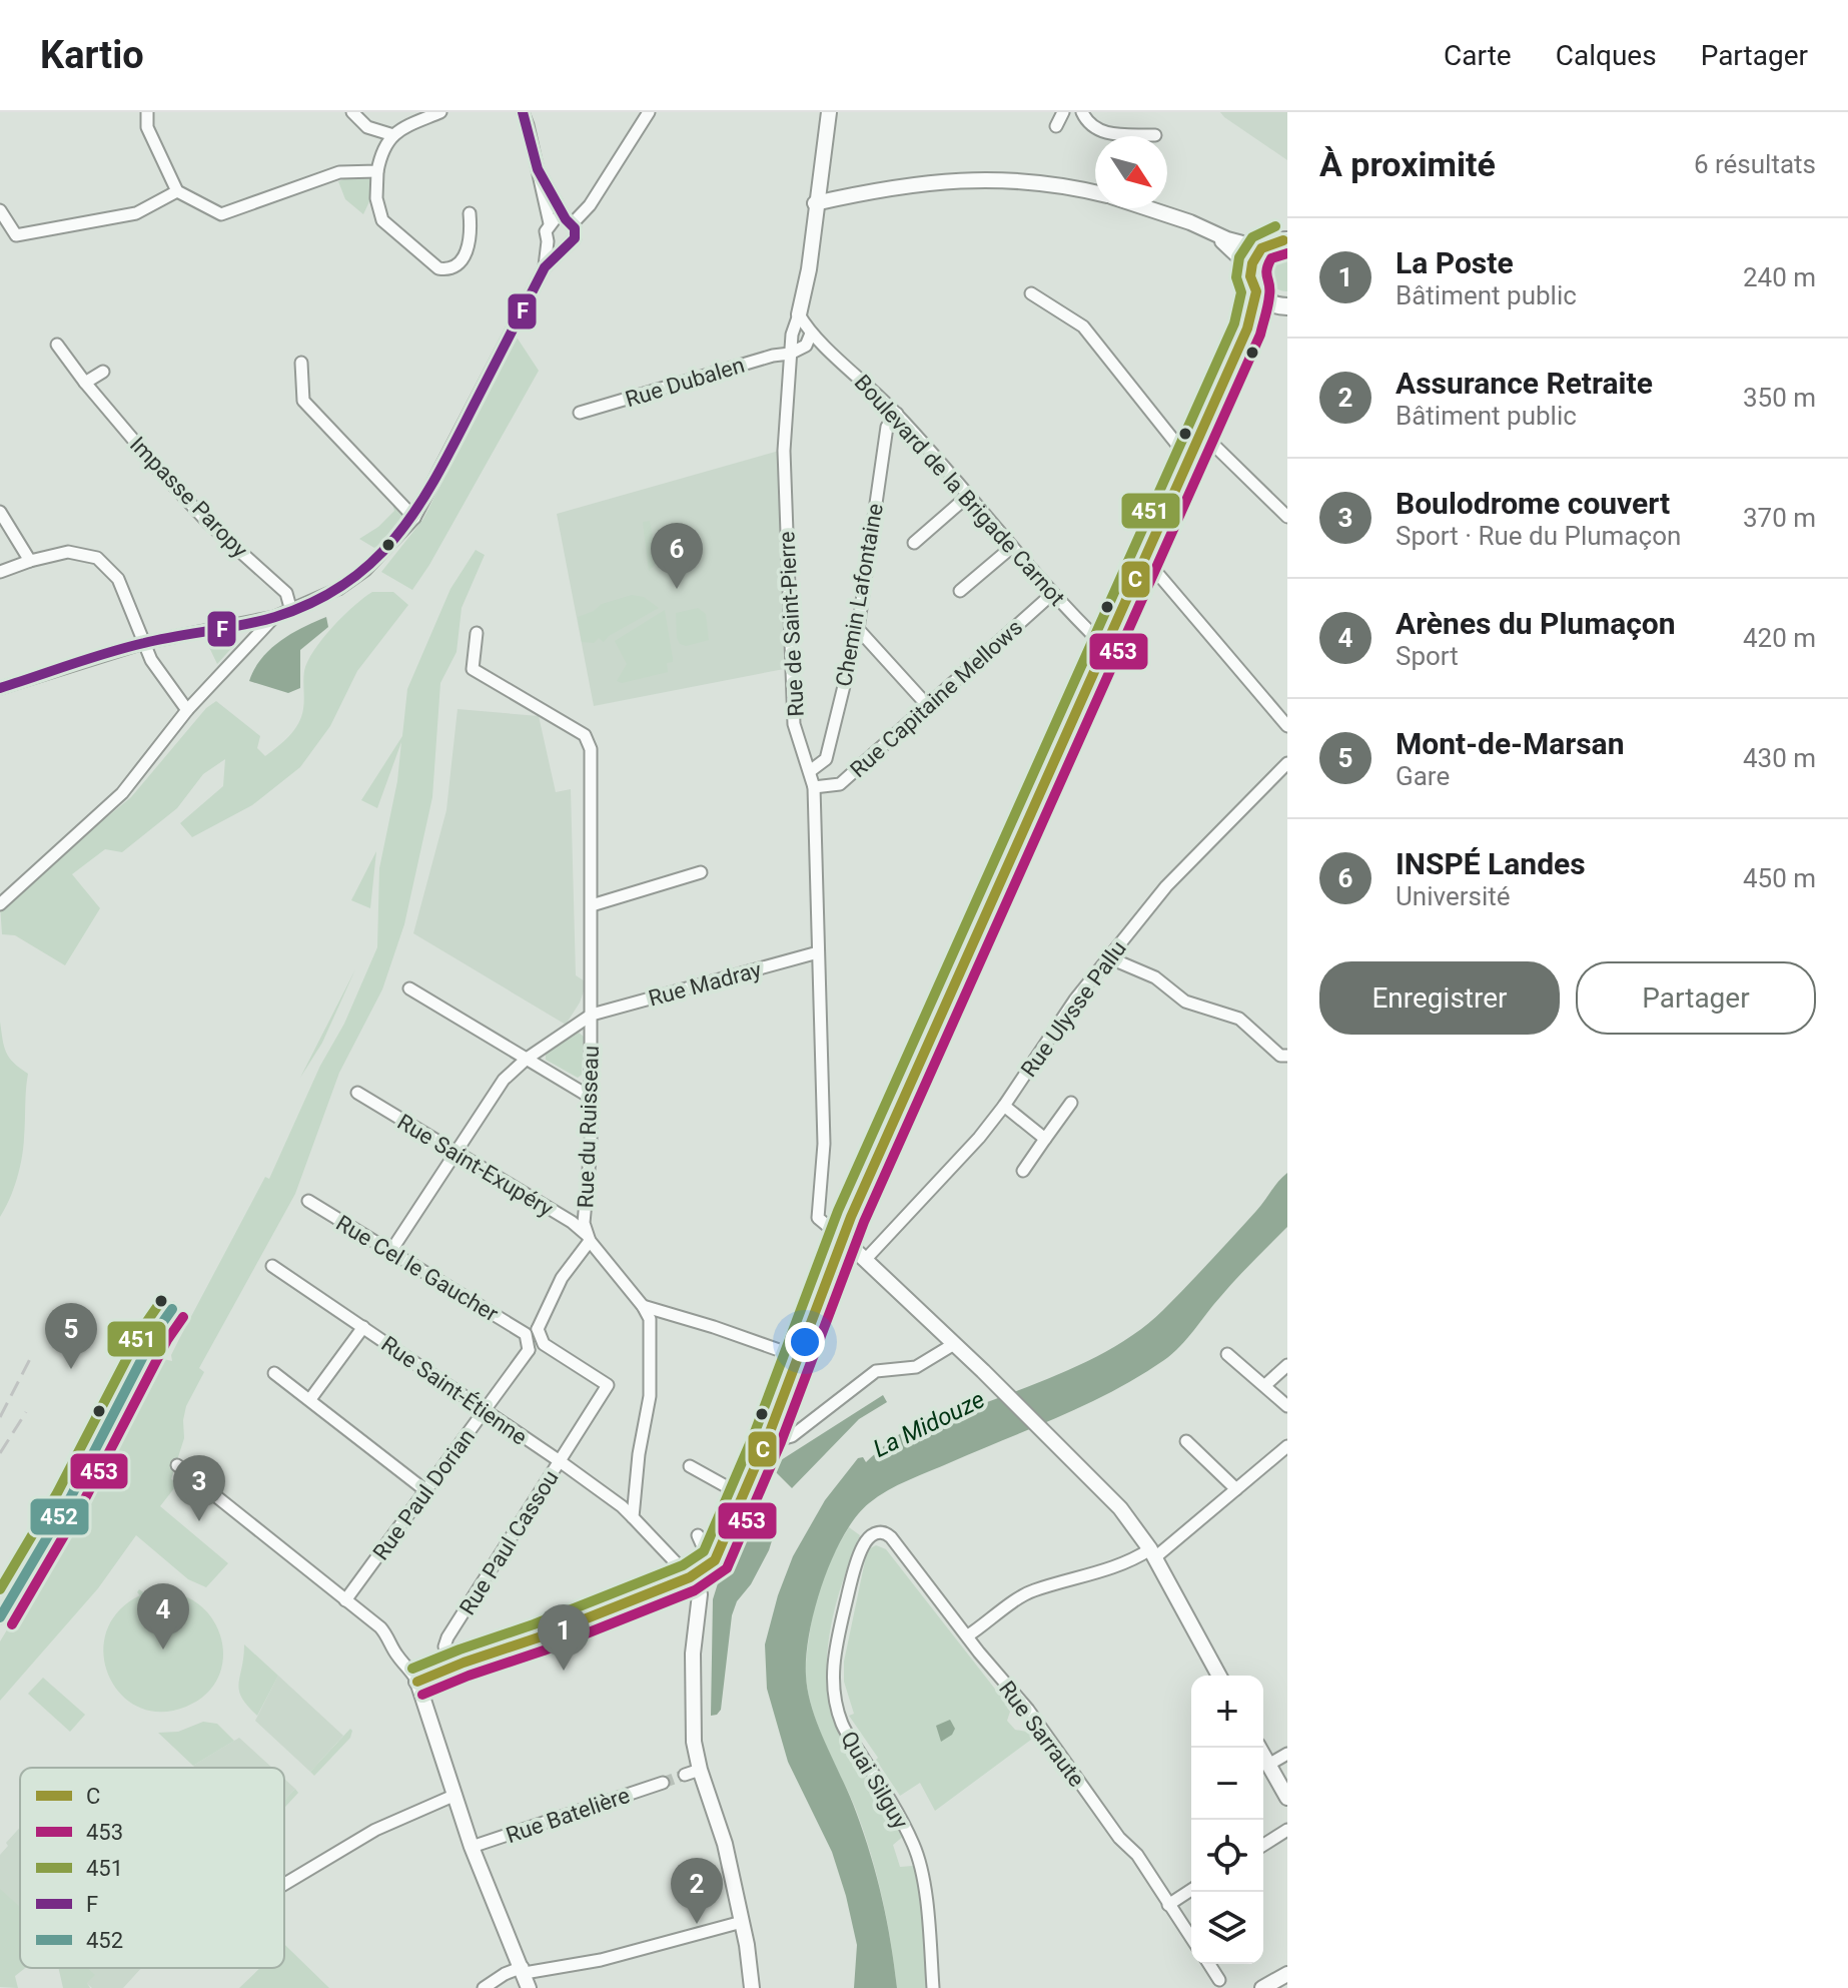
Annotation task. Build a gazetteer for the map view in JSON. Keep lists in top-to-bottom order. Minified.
{"streets":{"street":["Rue Dubalen","Boulevard de la Brigade Carnot","Impasse Paropy","Chemin Lafontaine","Rue de Saint-Pierre","Rue Capitaine Mellows","Rue Madray","Rue Ulysse Pallu","Rue du Ruisseau","Rue Saint-Exupéry","Rue Cel le Gaucher","Rue Saint-Étienne","Rue Paul Dorian","Rue Paul Cassou","Rue Sarraute","Quai Silguy","Rue Batelière"]},"crossings":[["Rue Dubalen","Rue de Saint-Pierre"],["Boulevard de la Brigade Carnot","Chemin Lafontaine"],["Boulevard de la Brigade Carnot","Rue de Saint-Pierre"],["Boulevard de la Brigade Carnot","Rue Capitaine Mellows"],["Chemin Lafontaine","Rue de Saint-Pierre"],["Rue de Saint-Pierre","Rue Capitaine Mellows"],["Rue de Saint-Pierre","Rue Madray"],["Rue Madray","Rue du Ruisseau"],["Rue du Ruisseau","Rue Saint-Exupéry"],["Rue du Ruisseau","Rue Cel le Gaucher"],["Rue du Ruisseau","Rue Saint-Étienne"],["Rue Saint-Étienne","Rue Paul Dorian"],["Rue Saint-Étienne","Rue Paul Cassou"],["Rue Sarraute","Quai Silguy"]],"water":["La Midouze"],"lines":["transit line F","transit line 451","transit line C","transit line 453","transit line 452"],"legend":["C","453","451","F","452"],"north":"bottom right","page":{"header":"Kartio","nav":["Carte","Calques","Partager"],"heading":["À proximité","6 résultats"],"list":[{"mark":"1","name":"La Poste","note":"Bâtiment public","value":"240 m"},{"mark":"2","name":"Assurance Retraite","note":"Bâtiment public","value":"350 m"},{"mark":"3","name":"Boulodrome couvert","note":"Sport · Rue du Plumaçon","value":"370 m"},{"mark":"4","name":"Arènes du Plumaçon","note":"Sport","value":"420 m"},{"mark":"5","name":"Mont-de-Marsan","note":"Gare","value":"430 m"},{"mark":"6","name":"INSPÉ Landes","note":"Université","value":"450 m"}],"pins":["6","5","3","4","1","2"],"buttons":["Enregistrer","Partager"],"map_buttons":["+","−"]}}
